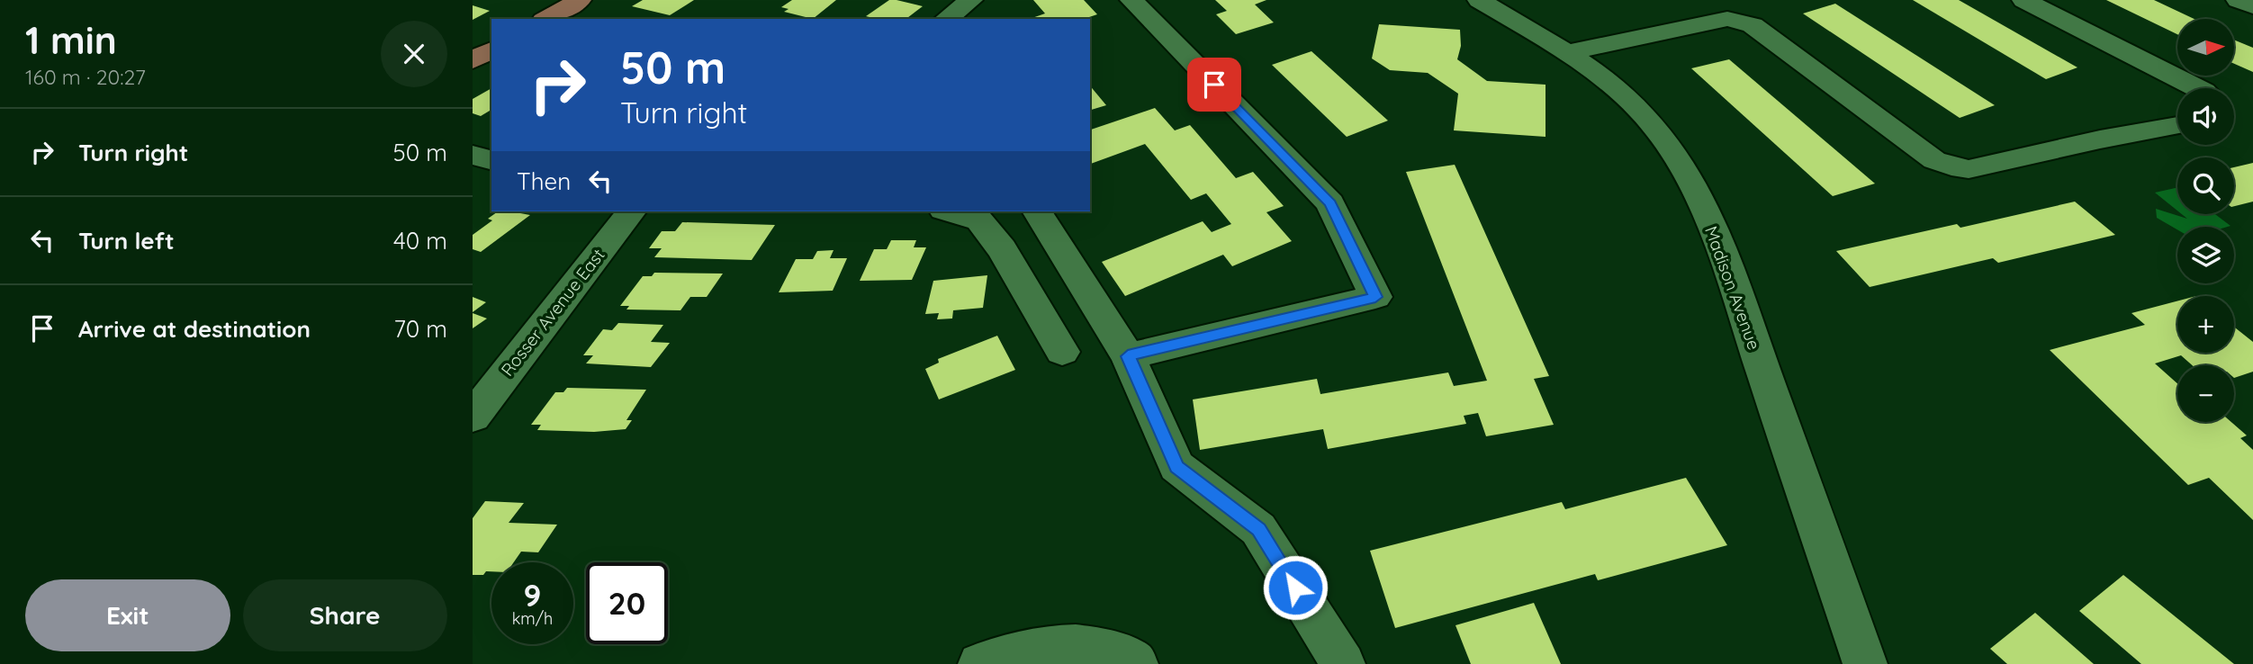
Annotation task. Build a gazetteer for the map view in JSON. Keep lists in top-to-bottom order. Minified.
{"streets":{"street":["Madison Avenue","Rosser Avenue East"]},"north":"right","page":{"heading":["1 min","160 m · 20:27"],"map_buttons":["+","−"],"turn":["50 m","Turn right"],"list":[{"name":"Turn right","value":"50 m"},{"name":"Turn left","value":"40 m"},{"name":"Arrive at destination","value":"70 m"}],"then":"Then","speed":"9 km/h","limit":"20","buttons":["Exit","Share"]}}
